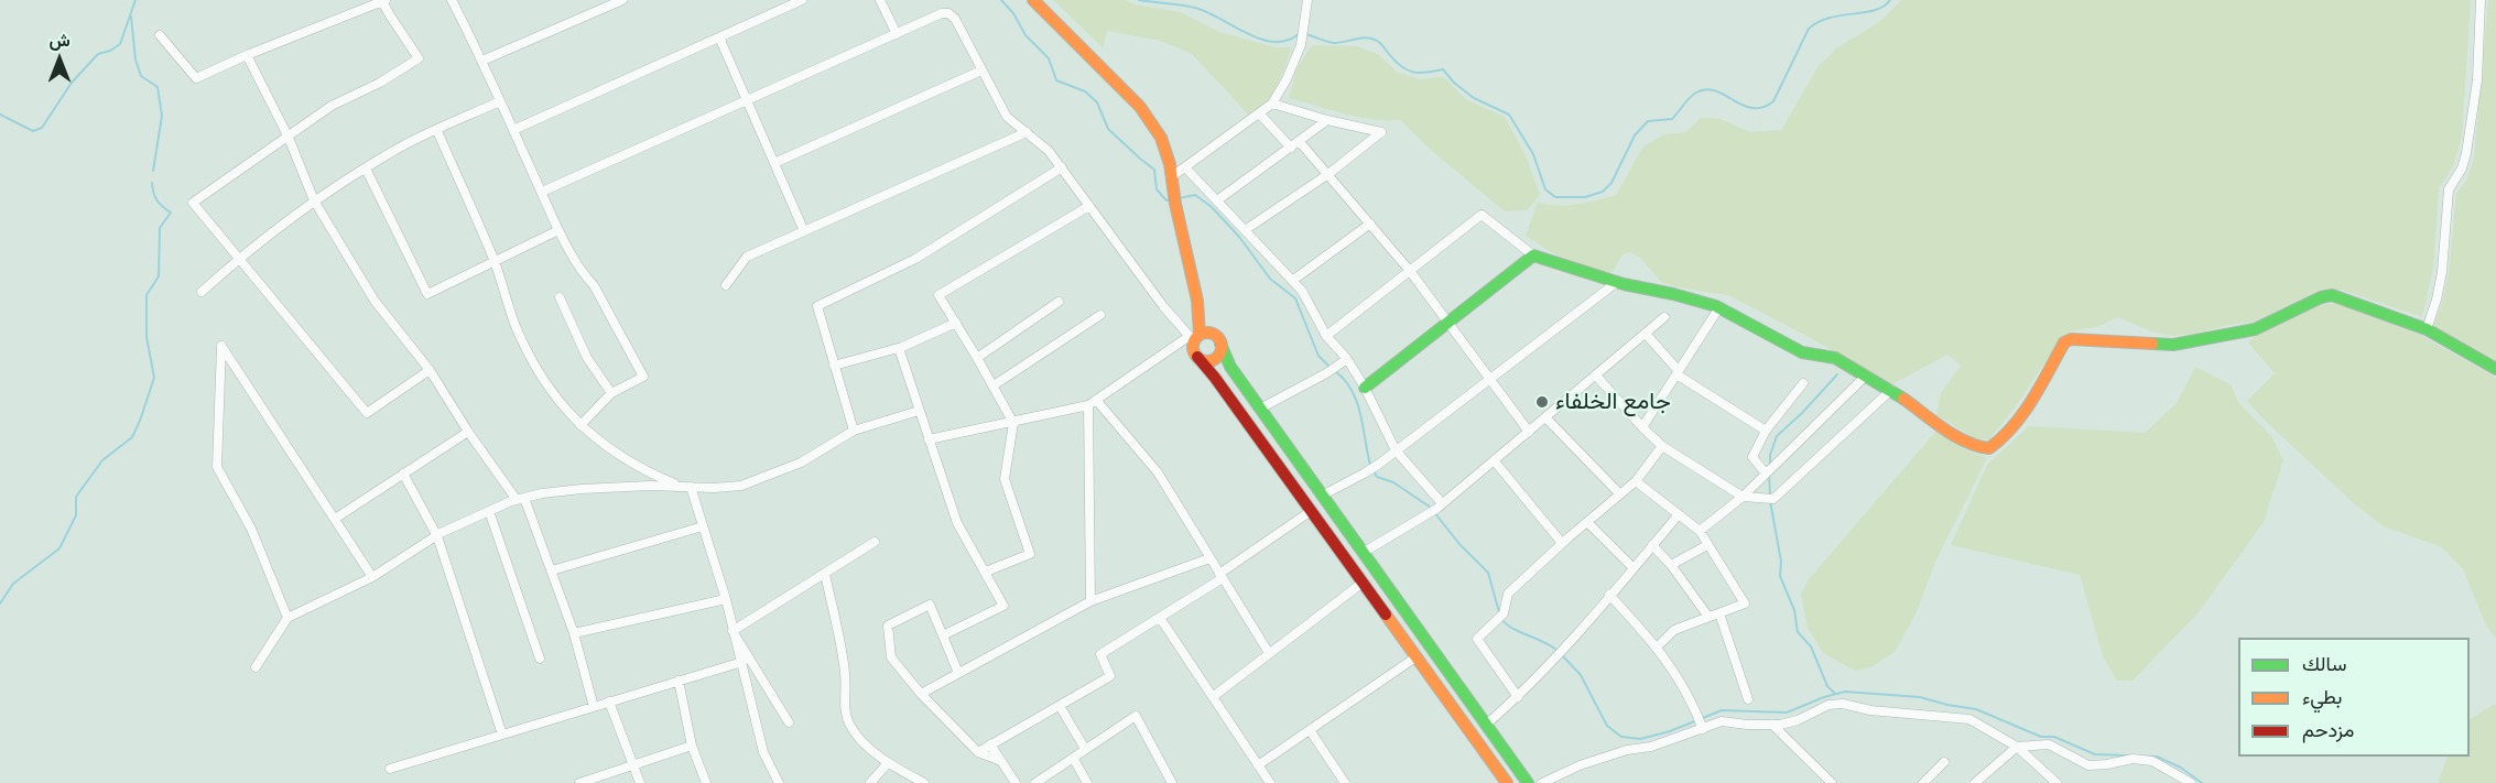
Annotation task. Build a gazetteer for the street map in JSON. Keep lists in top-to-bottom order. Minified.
{"places":["جامع الخلفاء"],"legend":["سالك","بطيء","مزدحم"],"north":"top"}
